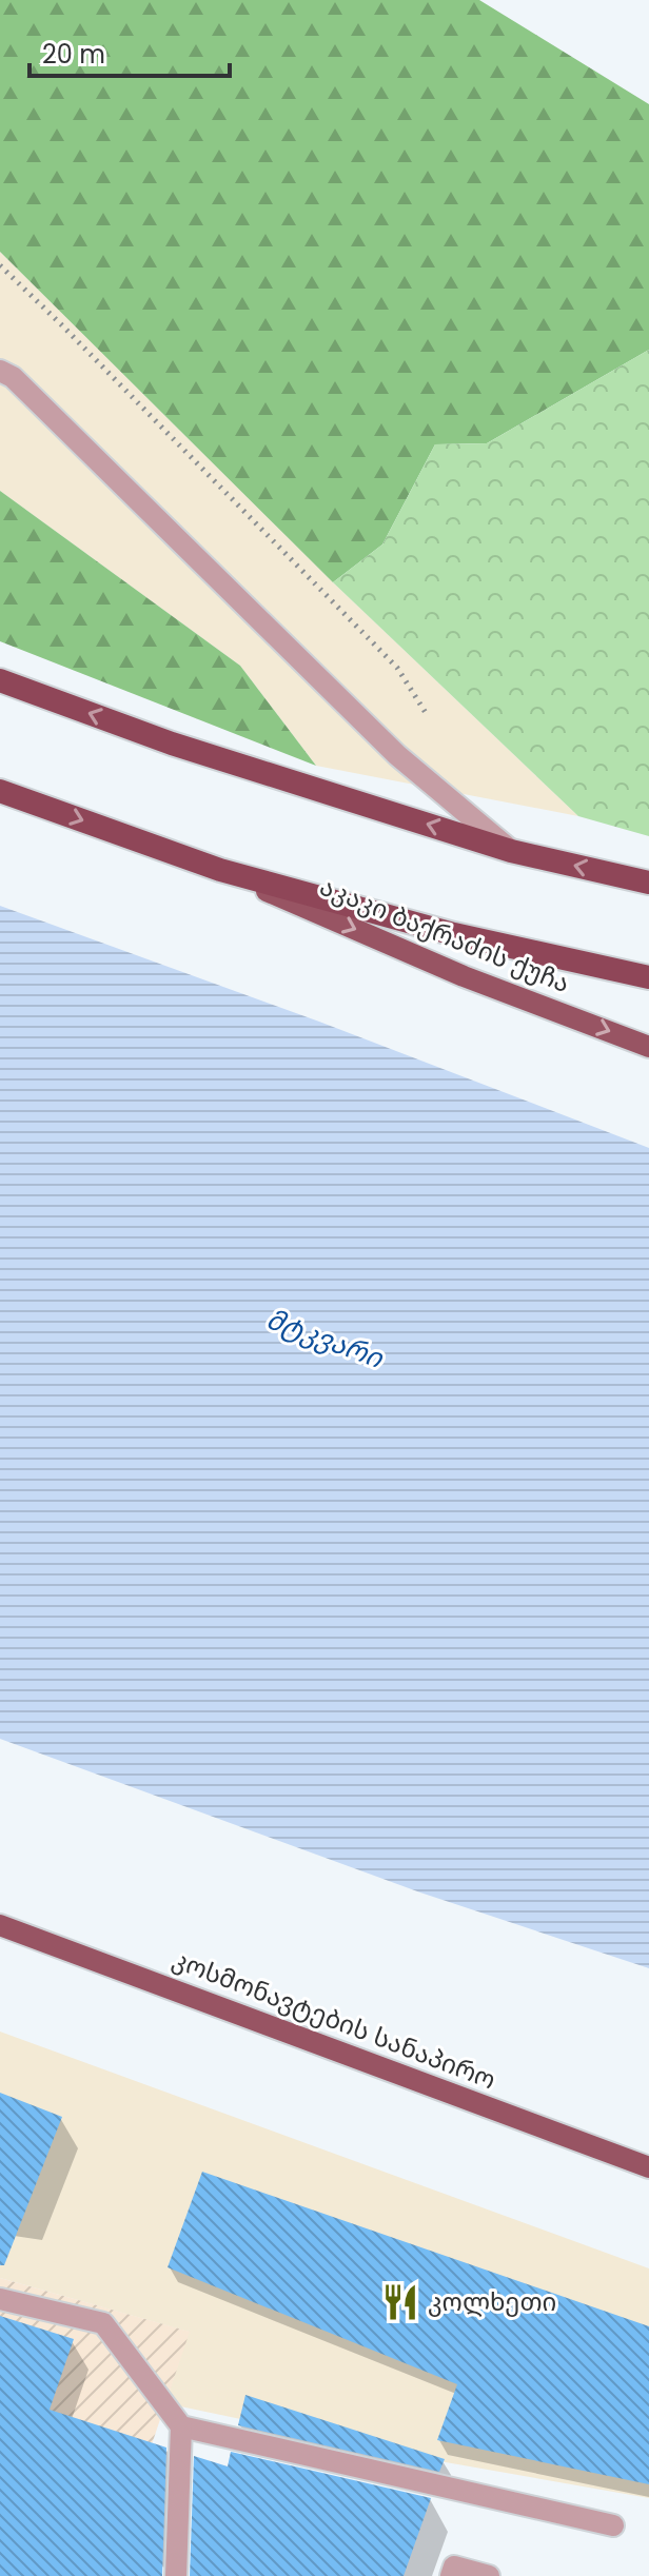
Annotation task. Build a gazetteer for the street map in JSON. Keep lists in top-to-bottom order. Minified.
{"streets":{"main road":["აკაკი ბაქრაძის ქუჩა","კოსმონავტების სანაპირო"]},"one_way":["აკაკი ბაქრაძის ქუჩა"],"water":["მტკვარი"],"places":{"restaurant":["კოლხეთი"]},"scale_bar":"20 m"}
